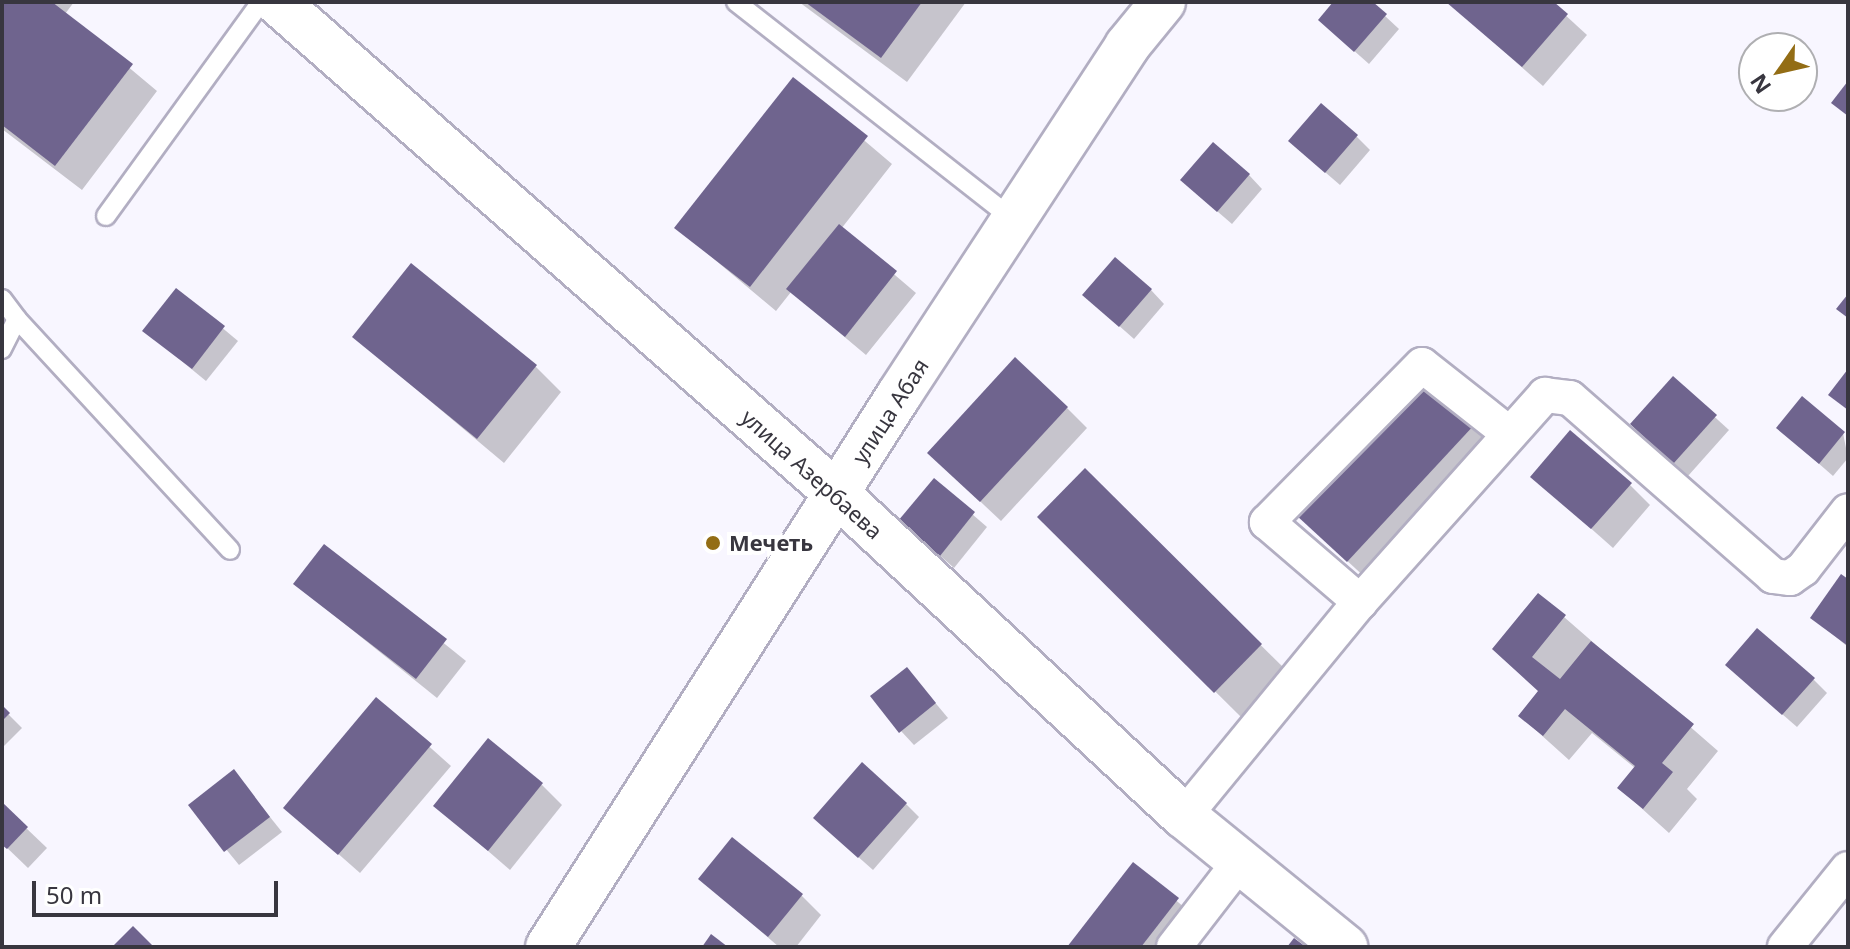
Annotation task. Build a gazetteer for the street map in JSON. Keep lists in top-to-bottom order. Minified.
{"streets":{"street":["улица Абая","улица Азербаева"]},"crossings":[["улица Абая","улица Азербаева"]],"places":["Мечеть"],"scale_bar":"50 m","north":"bottom left"}
